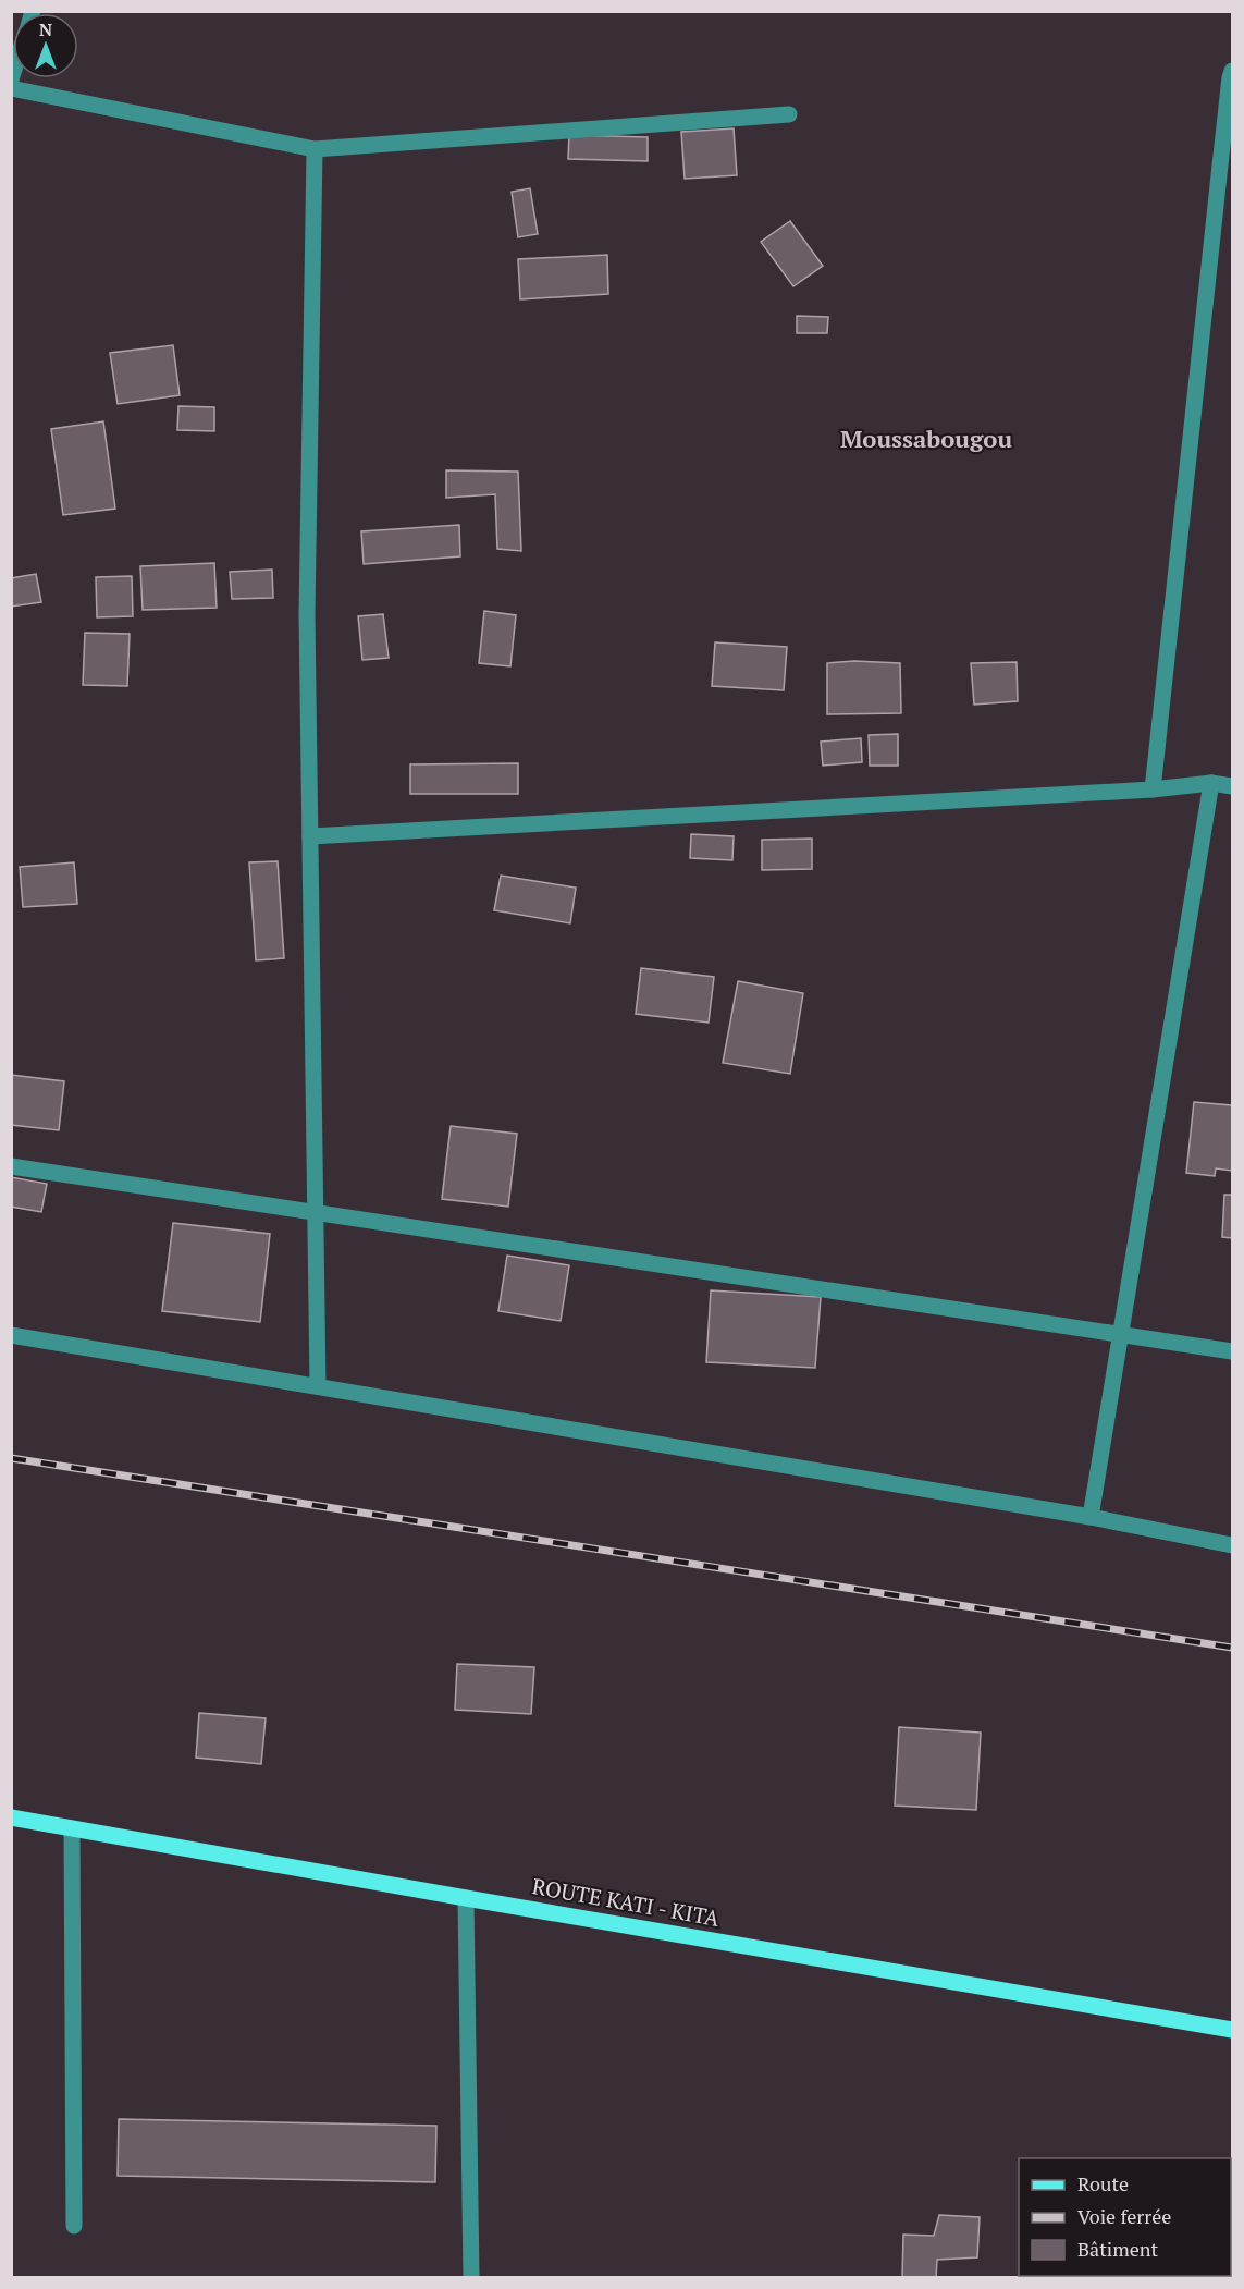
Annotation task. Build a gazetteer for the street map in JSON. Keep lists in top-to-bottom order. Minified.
{"streets":{"main road":["ROUTE KATI - KITA"]},"districts":["Moussabougou"],"legend":["Route","Voie ferrée","Bâtiment"],"north":"top"}
